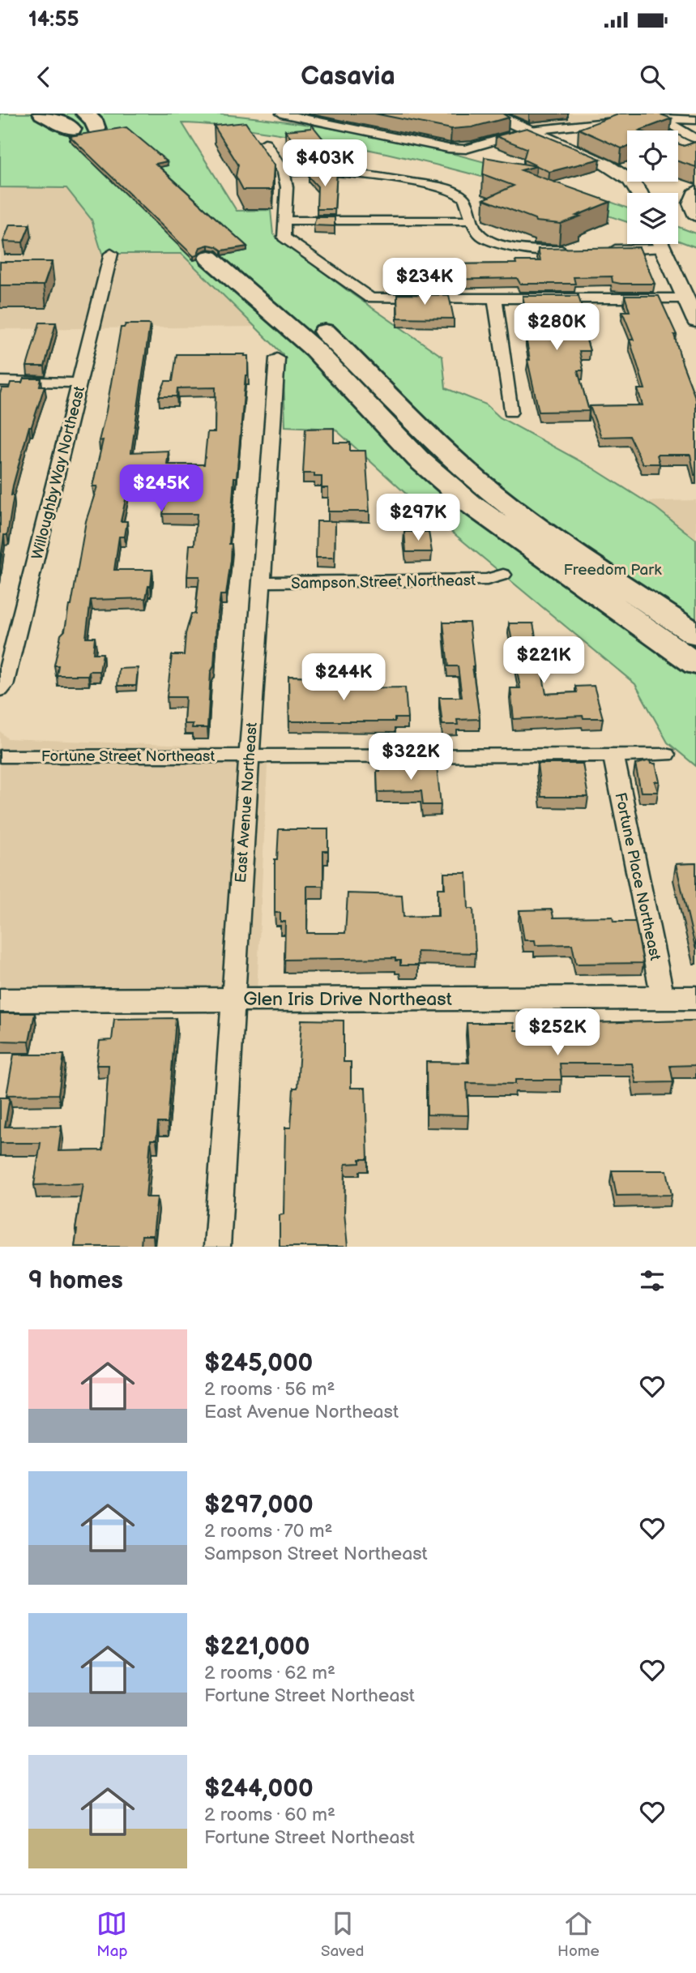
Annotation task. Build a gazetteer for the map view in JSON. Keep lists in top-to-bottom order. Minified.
{"streets":{"main road":["Glen Iris Drive Northeast"],"street":["Willoughby Way Northeast","Sampson Street Northeast","Fortune Street Northeast","East Avenue Northeast","Fortune Place Northeast"]},"crossings":[["Sampson Street Northeast","East Avenue Northeast"],["Fortune Street Northeast","East Avenue Northeast"],["Fortune Street Northeast","Fortune Place Northeast"],["East Avenue Northeast","Glen Iris Drive Northeast"],["Fortune Place Northeast","Glen Iris Drive Northeast"]],"parks":["Freedom Park"],"page":{"status":"14:55","header":"Casavia","price":["$403K","$234K","$280K","$245K","$297K","$221K","$244K","$322K","$252K"],"heading":"9 homes","list":[{"name":"$245,000","note":"2 rooms · 56 m² · East Avenue Northeast"},{"name":"$297,000","note":"2 rooms · 70 m² · Sampson Street Northeast"},{"name":"$221,000","note":"2 rooms · 62 m² · Fortune Street Northeast"},{"name":"$244,000","note":"2 rooms · 60 m² · Fortune Street Northeast"}],"tabs":["Map","Saved","Home"]}}
